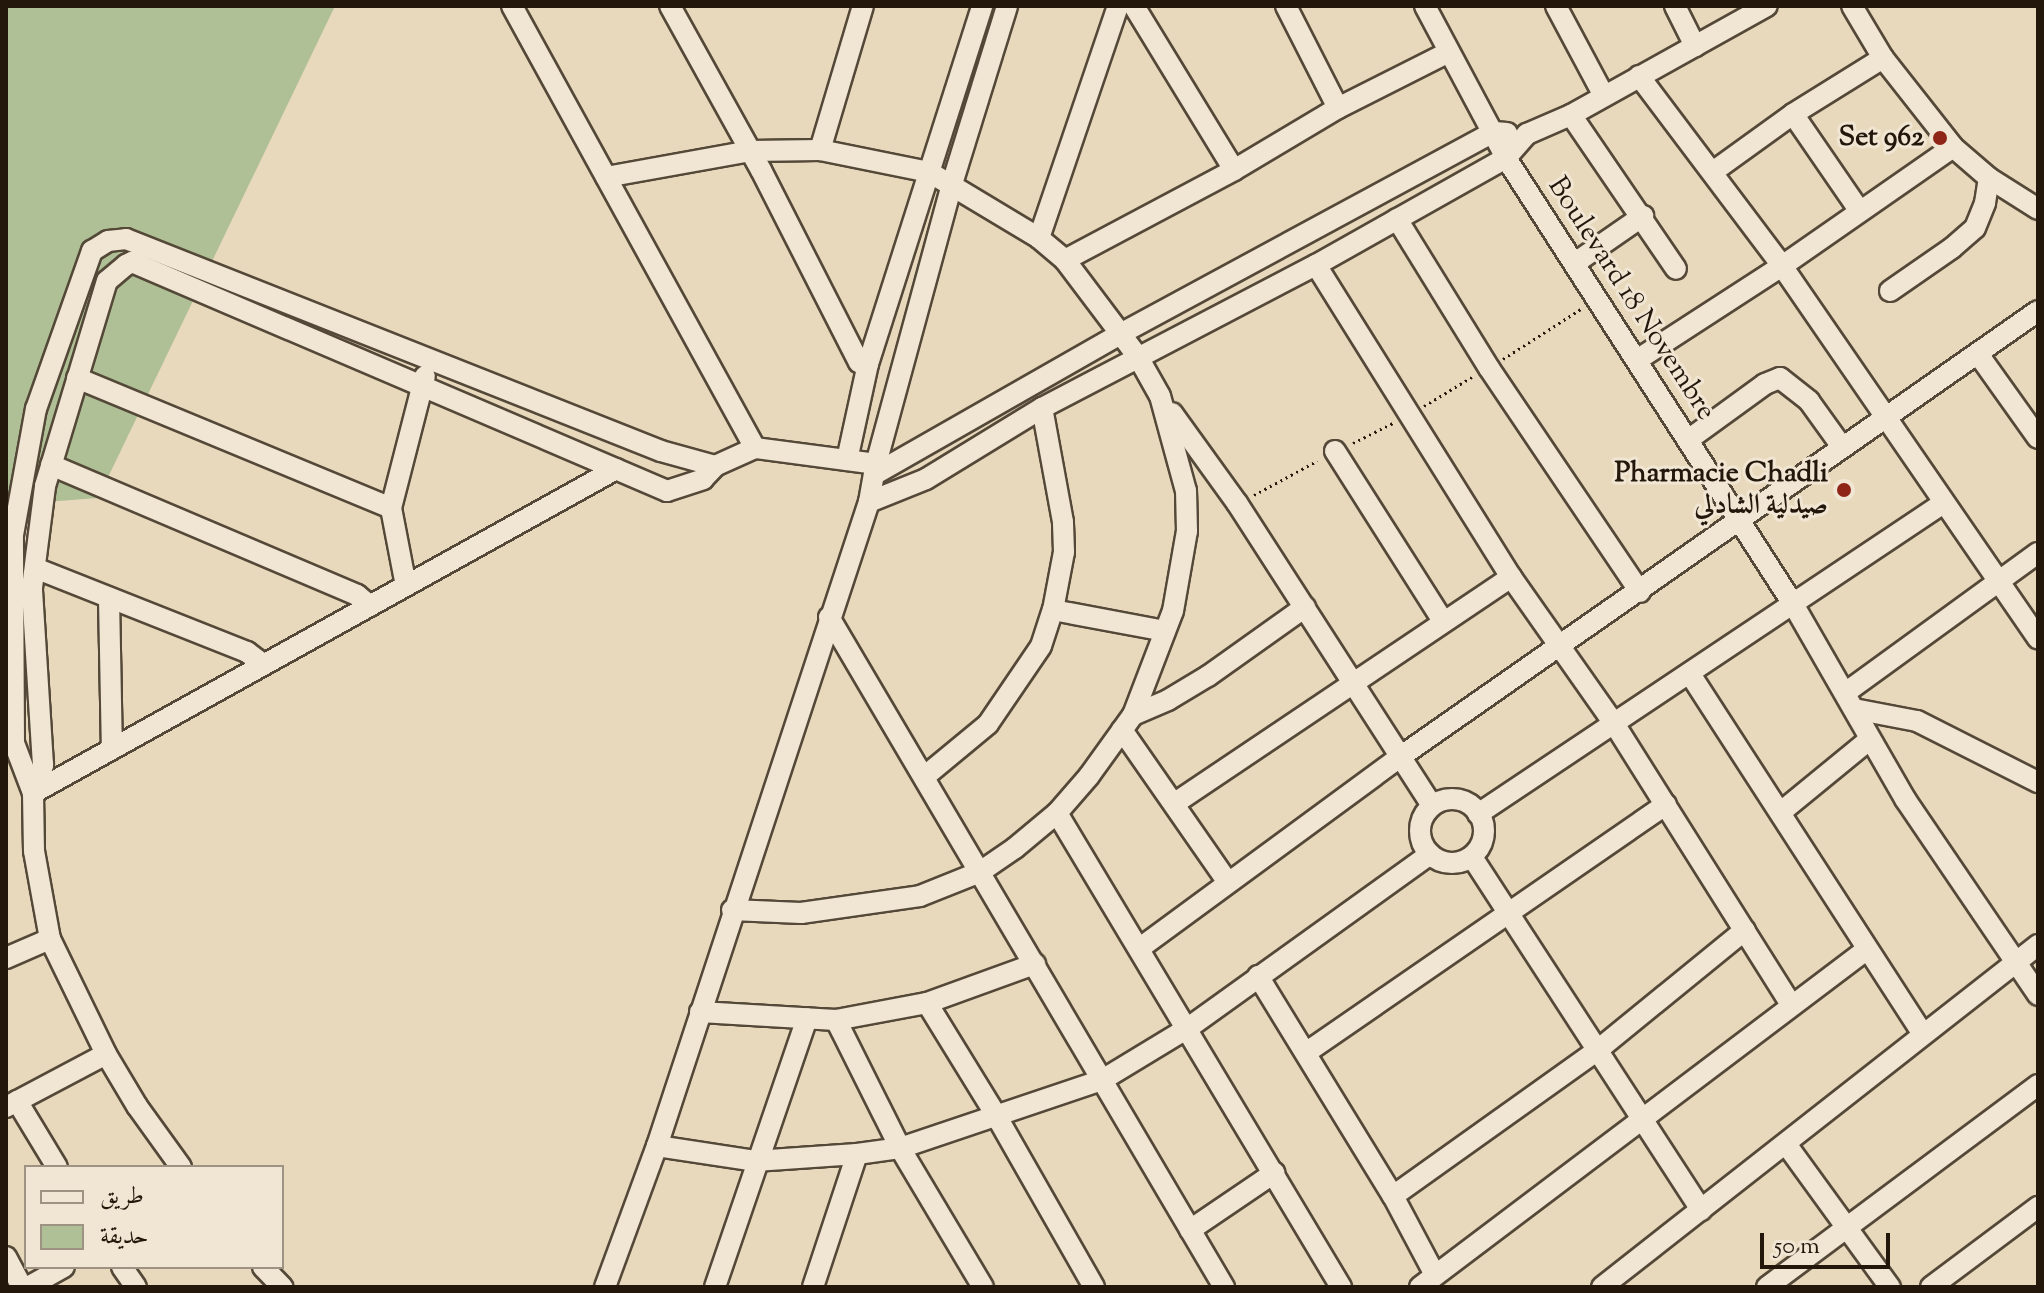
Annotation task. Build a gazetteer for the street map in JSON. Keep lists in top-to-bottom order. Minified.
{"streets":{"street":["Boulevard 18 Novembre"]},"places":["Set 962","Pharmacie Chadli صيدلية الشادلي"],"legend":["طريق","حديقة"],"scale_bar":"50 m"}
